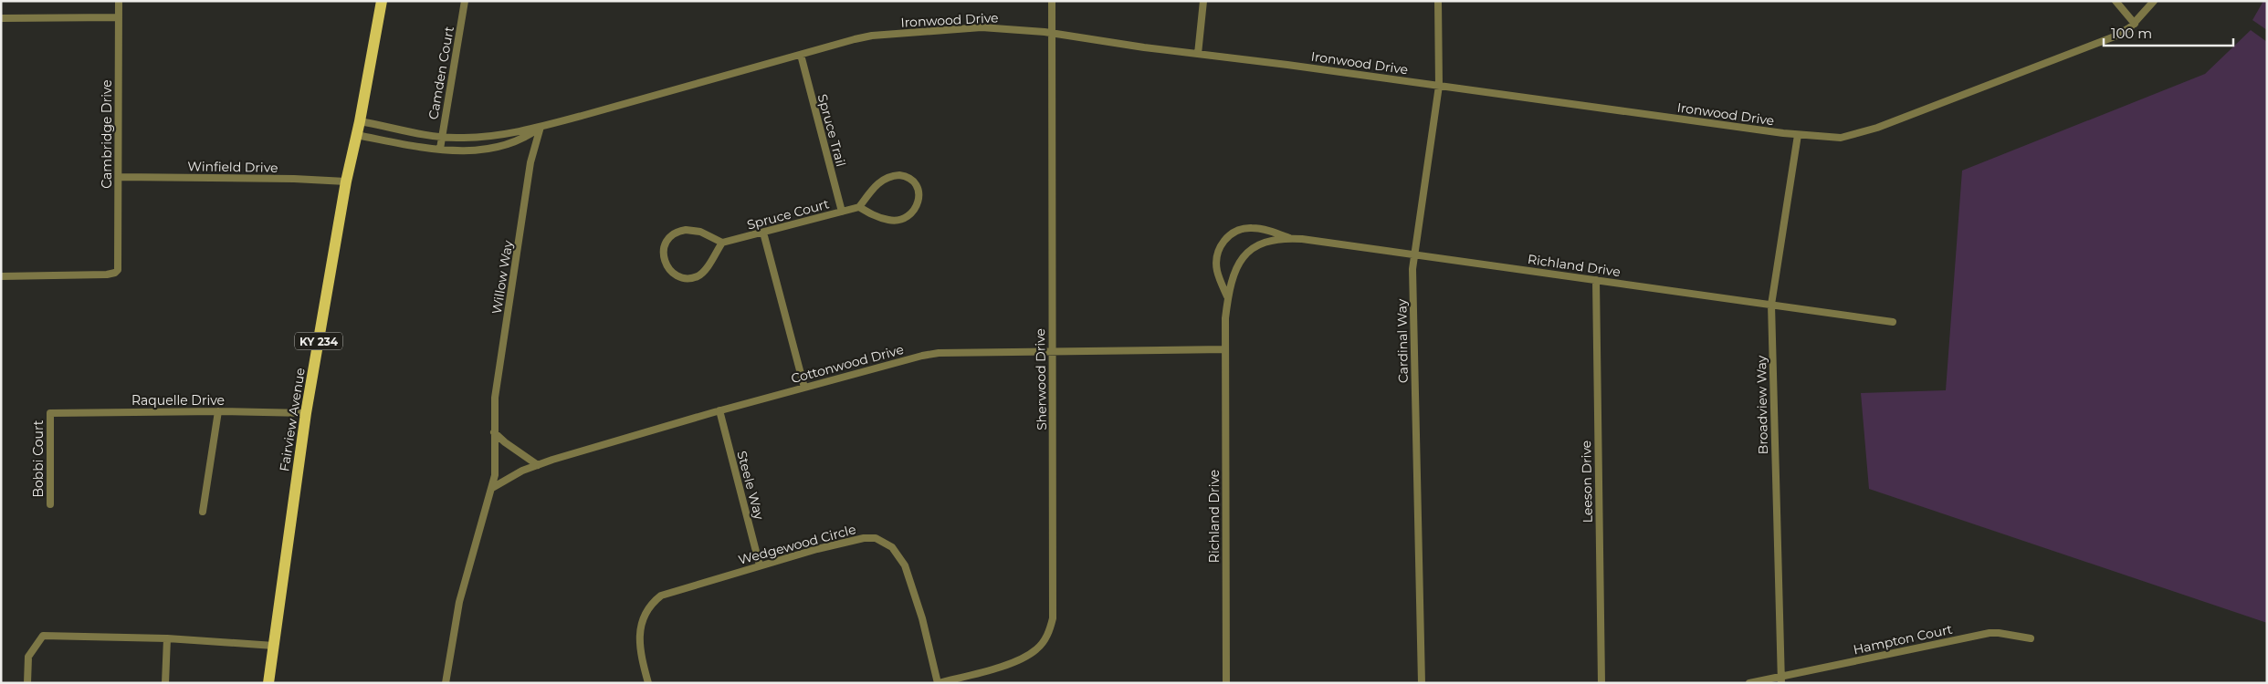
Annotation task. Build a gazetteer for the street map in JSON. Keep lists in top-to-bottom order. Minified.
{"streets":{"main road":["KY 234","Fairview Avenue"],"street":["Ironwood Drive","Camden Court","Spruce Trail","Cambridge Drive","Winfield Drive","Spruce Court","Richland Drive","Willow Way","Cardinal Way","Cottonwood Drive","Sherwood Drive","Raquelle Drive","Broadview Way","Bobbi Court","Leeson Drive","Steele Way","Wedgewood Circle","Hampton Court"]},"crossings":[["Ironwood Drive","Camden Court"],["Ironwood Drive","Spruce Trail"],["Ironwood Drive","Willow Way"],["Ironwood Drive","Cardinal Way"],["Ironwood Drive","Sherwood Drive"],["Ironwood Drive","Broadview Way"],["Ironwood Drive","Fairview Avenue"],["Spruce Trail","Spruce Court"],["Cambridge Drive","Winfield Drive"],["Winfield Drive","Fairview Avenue"],["Richland Drive","Cardinal Way"],["Richland Drive","Cottonwood Drive"],["Richland Drive","Broadview Way"],["Richland Drive","Leeson Drive"],["Willow Way","Cottonwood Drive"],["Cottonwood Drive","Sherwood Drive"],["Cottonwood Drive","Steele Way"],["Sherwood Drive","Wedgewood Circle"],["Raquelle Drive","Fairview Avenue"],["Raquelle Drive","Bobbi Court"],["Broadview Way","Hampton Court"],["Steele Way","Wedgewood Circle"]],"scale_bar":"100 m"}
